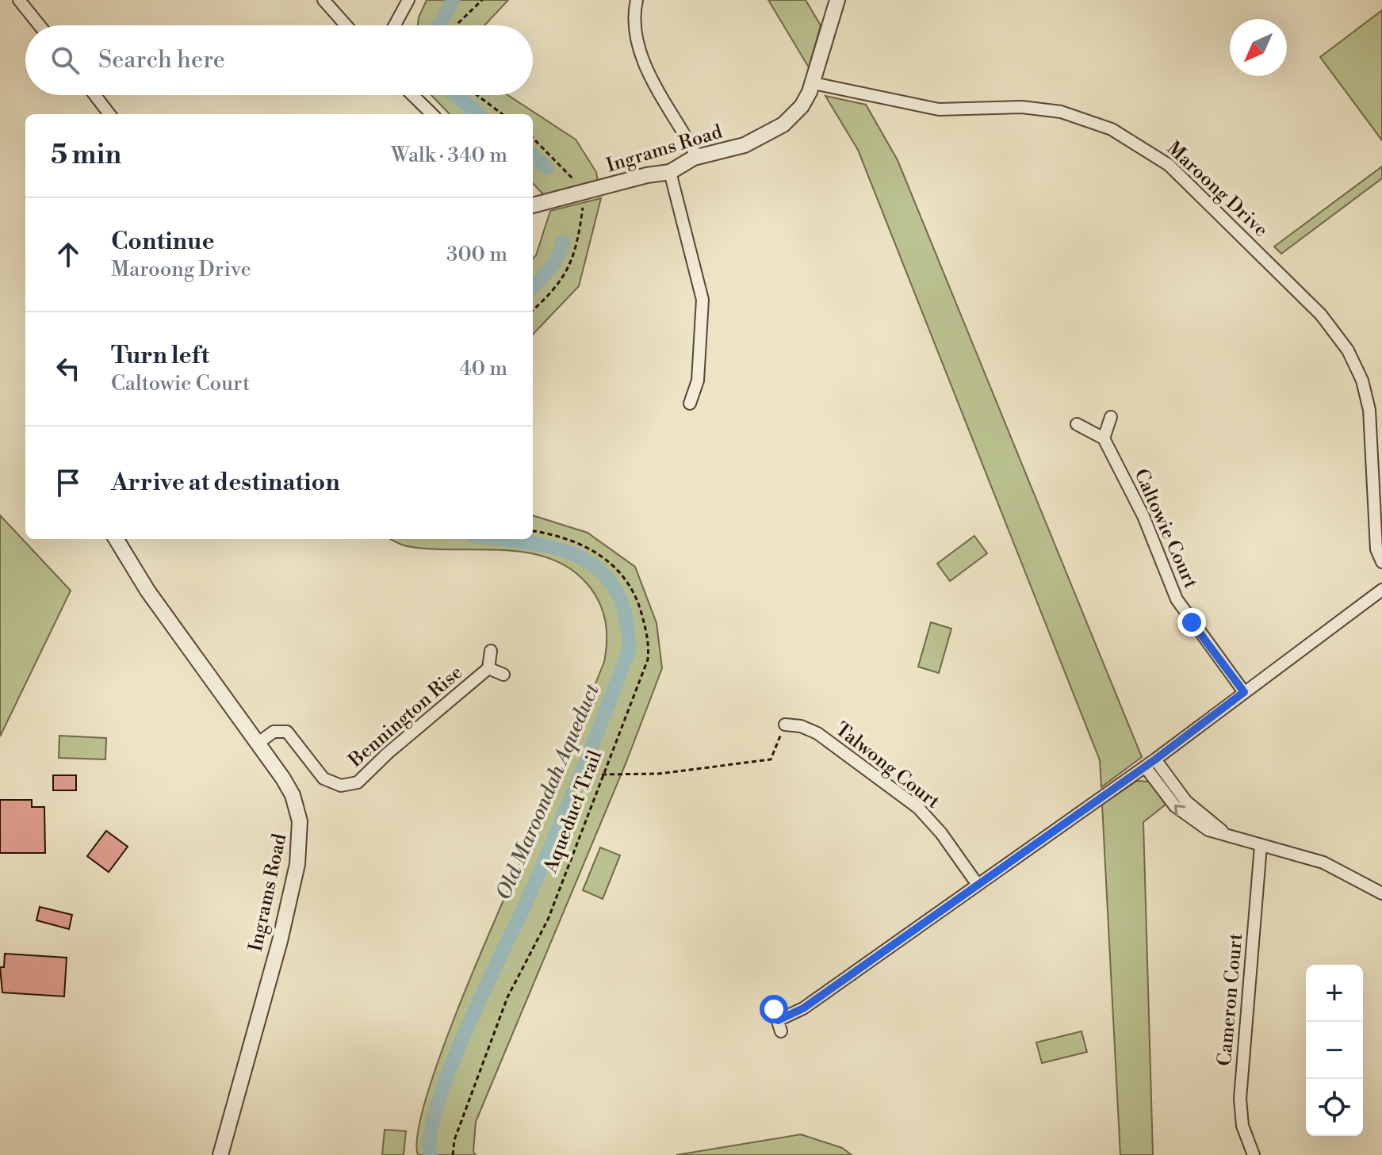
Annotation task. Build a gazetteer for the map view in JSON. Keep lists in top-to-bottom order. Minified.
{"streets":{"street":["Ingrams Road","Maroong Drive","Caltowie Court","Bennington Rise","Talwong Court","Cameron Court"],"path":["Aqueduct Trail"]},"crossings":[["Ingrams Road","Maroong Drive"],["Ingrams Road","Bennington Rise"]],"water":["Old Maroondah Aqueduct"],"north":"bottom left","page":{"search":"Search here","heading":["5 min","Walk · 340 m"],"list":[["Continue","Maroong Drive","300 m"],["Turn left","Caltowie Court","40 m"],"Arrive at destination"],"map_buttons":["+","−"]}}
